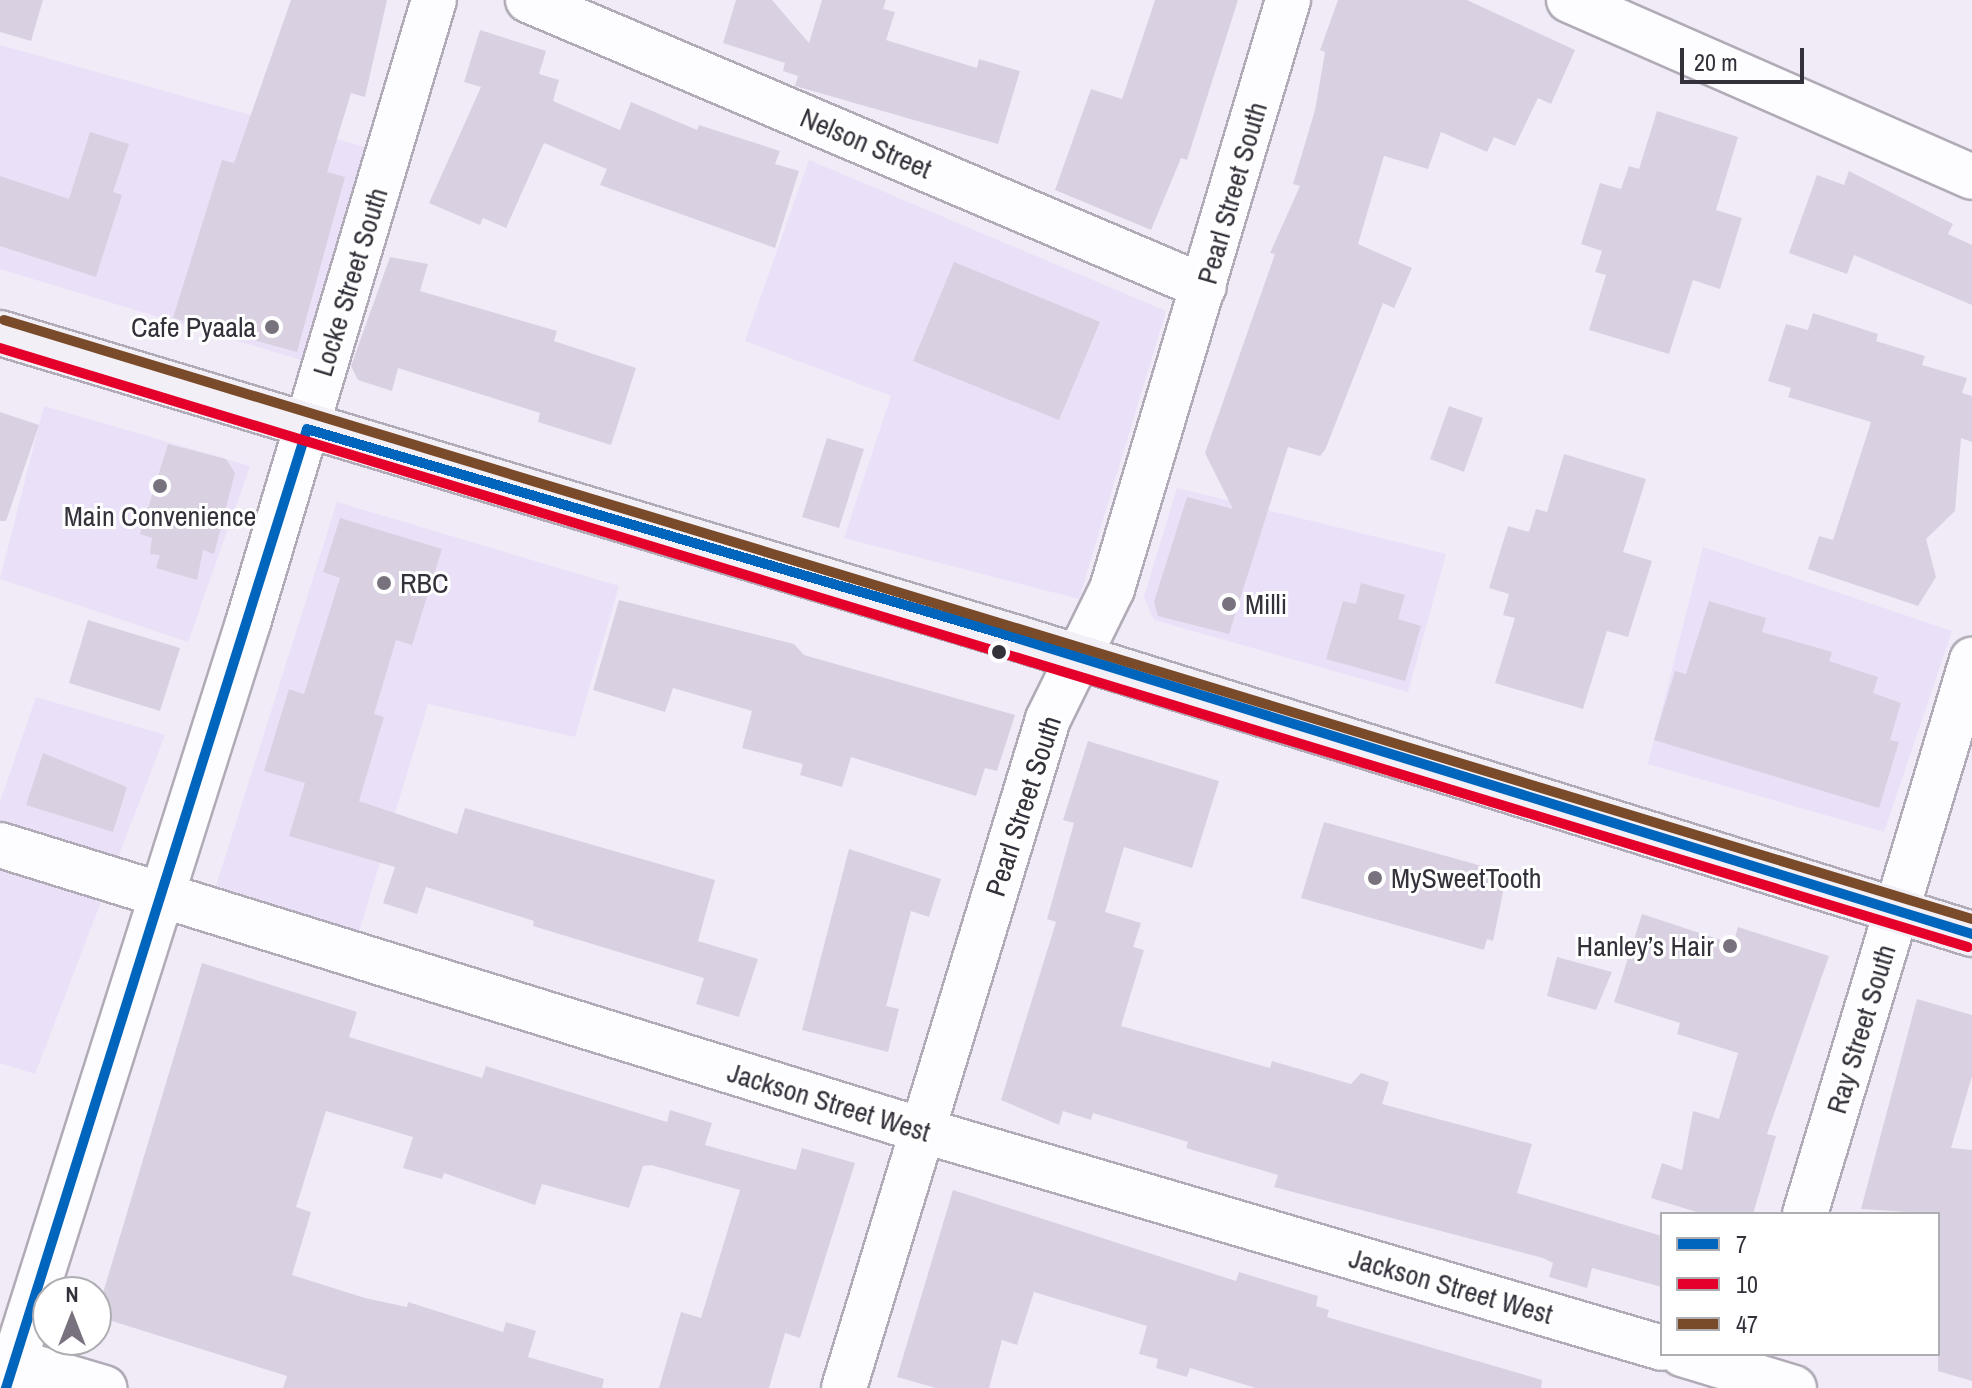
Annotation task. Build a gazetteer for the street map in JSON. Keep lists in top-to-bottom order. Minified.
{"streets":{"street":["Nelson Street","Pearl Street South","Locke Street South","Ray Street South","Jackson Street West"]},"crossings":[["Nelson Street","Pearl Street South"],["Pearl Street South","Jackson Street West"],["Locke Street South","Jackson Street West"]],"places":["Cafe Pyaala","Main Convenience","RBC","Milli","MySweetTooth","Hanley’s Hair"],"lines":["transit line 47","transit line 10","transit line 7"],"legend":["7","10","47"],"scale_bar":"20 m","north":"top"}
